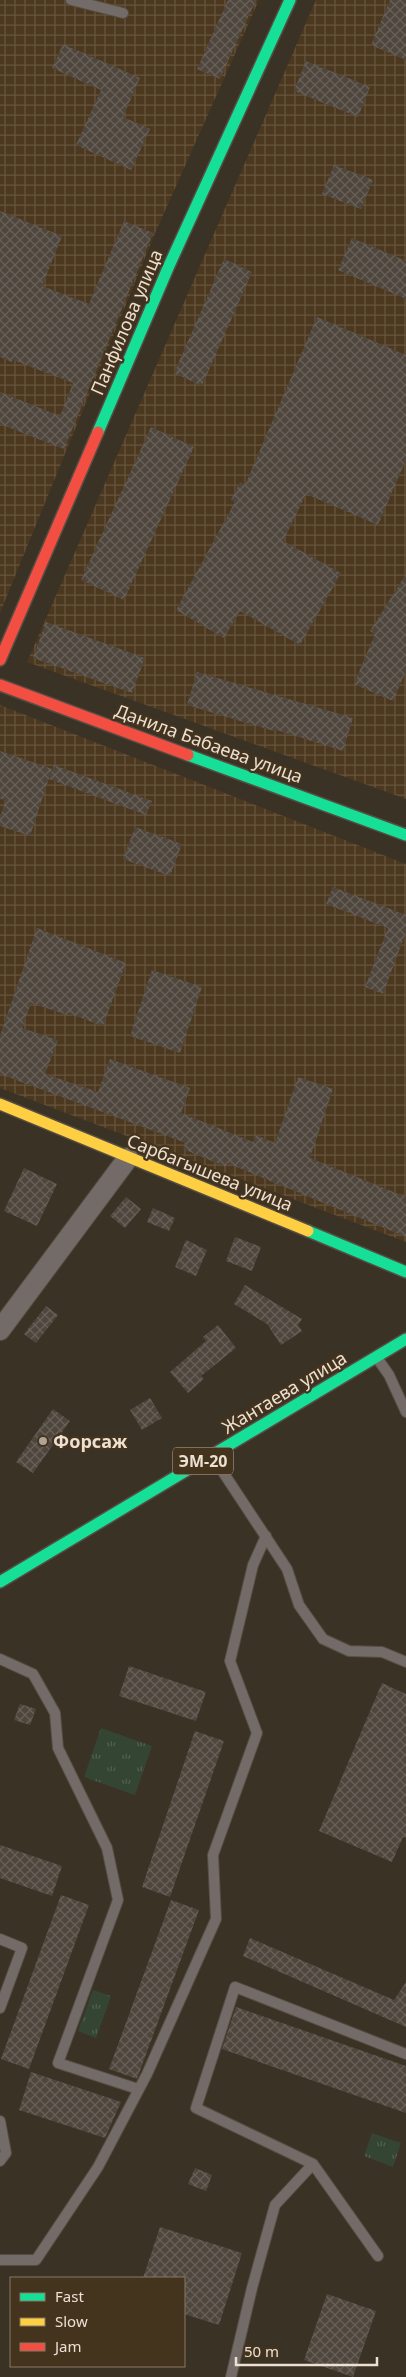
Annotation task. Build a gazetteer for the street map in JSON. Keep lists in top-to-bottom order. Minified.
{"streets":{"street":["Панфилова улица","Данила Бабаева улица","Сарбагышева улица","Жантаева улица","ЭМ-20"]},"places":["Форсаж"],"legend":["Fast","Slow","Jam"],"scale_bar":"50 m"}
